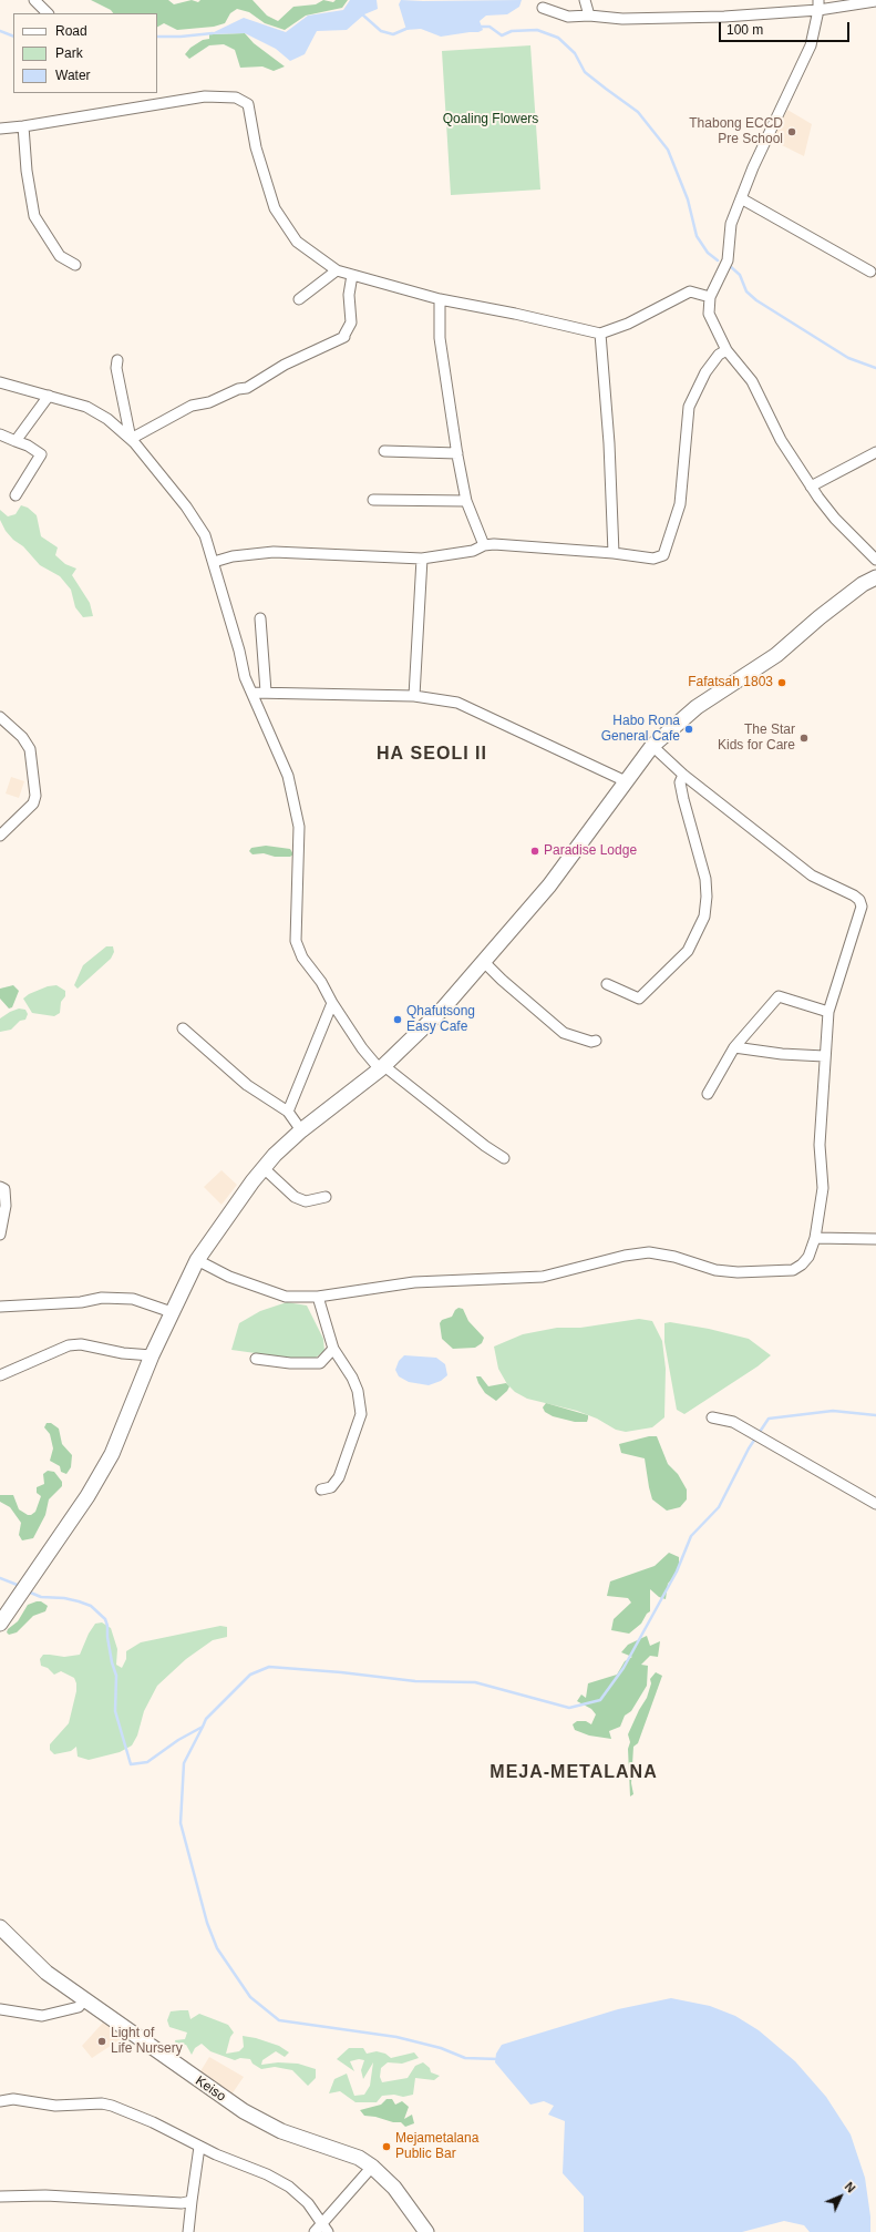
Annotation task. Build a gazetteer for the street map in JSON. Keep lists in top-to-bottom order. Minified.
{"streets":{"main road":["Keiso"]},"districts":["HA SEOLI II","MEJA-METALANA"],"parks":["Qoaling Flowers"],"places":["Thabong ECCD Pre School","Fafatsah 1803","Habo Rona General Cafe","The Star Kids for Care","Paradise Lodge","Qhafutsong Easy Cafe","Light of Life Nursery","Mejametalana Public Bar"],"legend":["Road","Park","Water"],"scale_bar":"100 m","north":"top right"}
